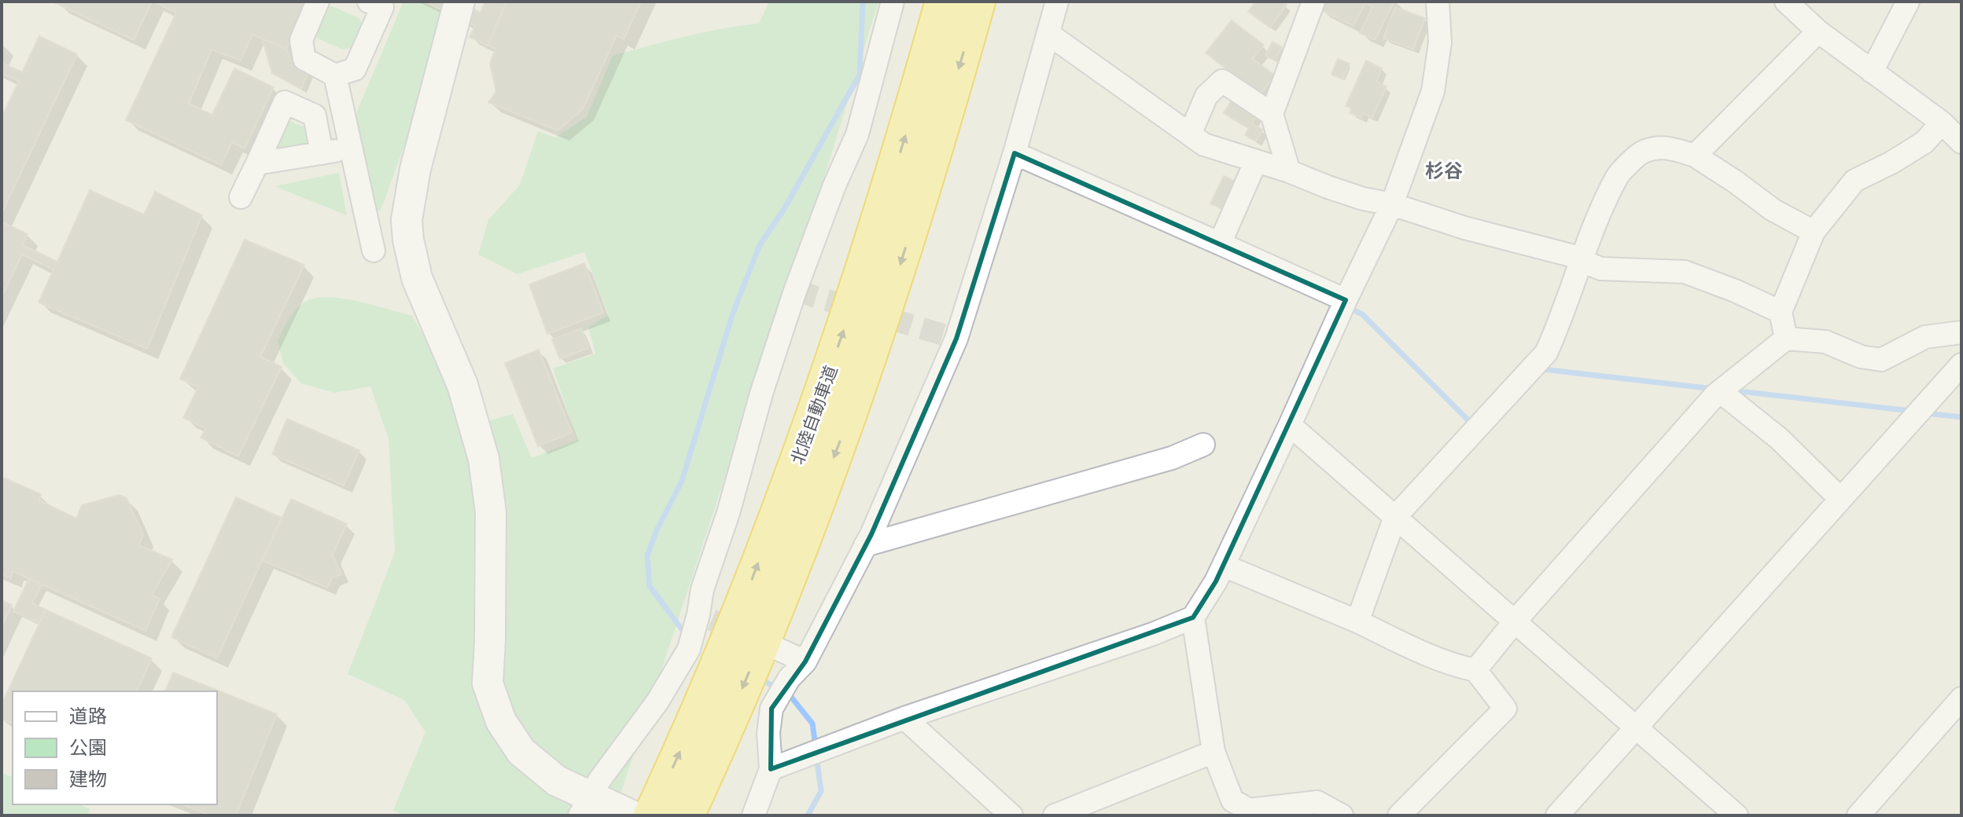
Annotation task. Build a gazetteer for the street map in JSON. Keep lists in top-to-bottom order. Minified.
{"streets":{"highway":["北陸自動車道"]},"districts":["杉谷"],"legend":["道路","公園","建物"]}
